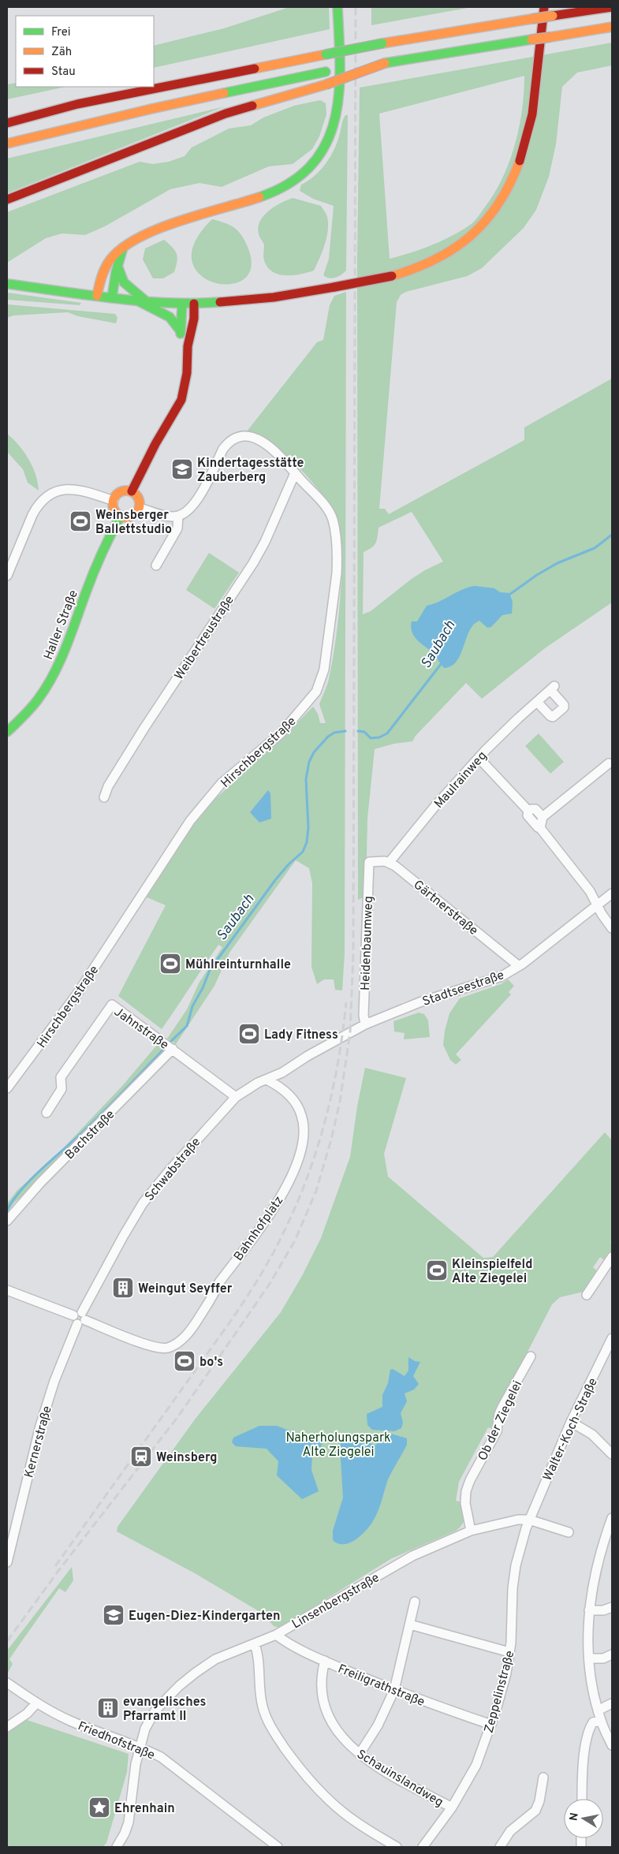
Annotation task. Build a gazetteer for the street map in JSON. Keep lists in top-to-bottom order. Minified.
{"streets":{"main road":["Haller Straße"],"street":["Weibertreustraße","Hirschbergstraße","Maulrainweg","Gärtnerstraße","Heidenbaumweg","Stadtseestraße","Jahnstraße","Bachstraße","Schwabstraße","Bahnhofplatz","Ob der Ziegelei","Walter-Koch-Straße","Kernerstraße","Linsenbergstraße","Freiligrathstraße","Zeppelinstraße","Friedhofstraße","Schauinslandweg"]},"crossings":[["Weibertreustraße","Hirschbergstraße"],["Maulrainweg","Gärtnerstraße"],["Maulrainweg","Heidenbaumweg"],["Gärtnerstraße","Heidenbaumweg"],["Gärtnerstraße","Stadtseestraße"],["Heidenbaumweg","Stadtseestraße"],["Stadtseestraße","Schwabstraße"],["Jahnstraße","Bachstraße"],["Jahnstraße","Schwabstraße"],["Schwabstraße","Bahnhofplatz"],["Schwabstraße","Kernerstraße"],["Bahnhofplatz","Kernerstraße"],["Ob der Ziegelei","Linsenbergstraße"],["Walter-Koch-Straße","Linsenbergstraße"],["Walter-Koch-Straße","Zeppelinstraße"],["Linsenbergstraße","Freiligrathstraße"],["Linsenbergstraße","Zeppelinstraße"],["Linsenbergstraße","Friedhofstraße"],["Freiligrathstraße","Zeppelinstraße"],["Freiligrathstraße","Schauinslandweg"],["Zeppelinstraße","Schauinslandweg"]],"water":["Saubach"],"parks":["Naherholungspark Alte Ziegelei"],"places":{"school or university":["Kindertagesstätte Zauberberg","Eugen-Diez-Kindergarten"],"sports":["Weinsberger Ballettstudio","Mühlreinturnhalle","Lady Fitness","Kleinspielfeld Alte Ziegelei","bo's"],"building":["Weingut Seyffer","evangelisches Pfarramt II"],"station":["Weinsberg"],"place":["Ehrenhain"]},"legend":["Frei","Zäh","Stau"],"north":"left"}
